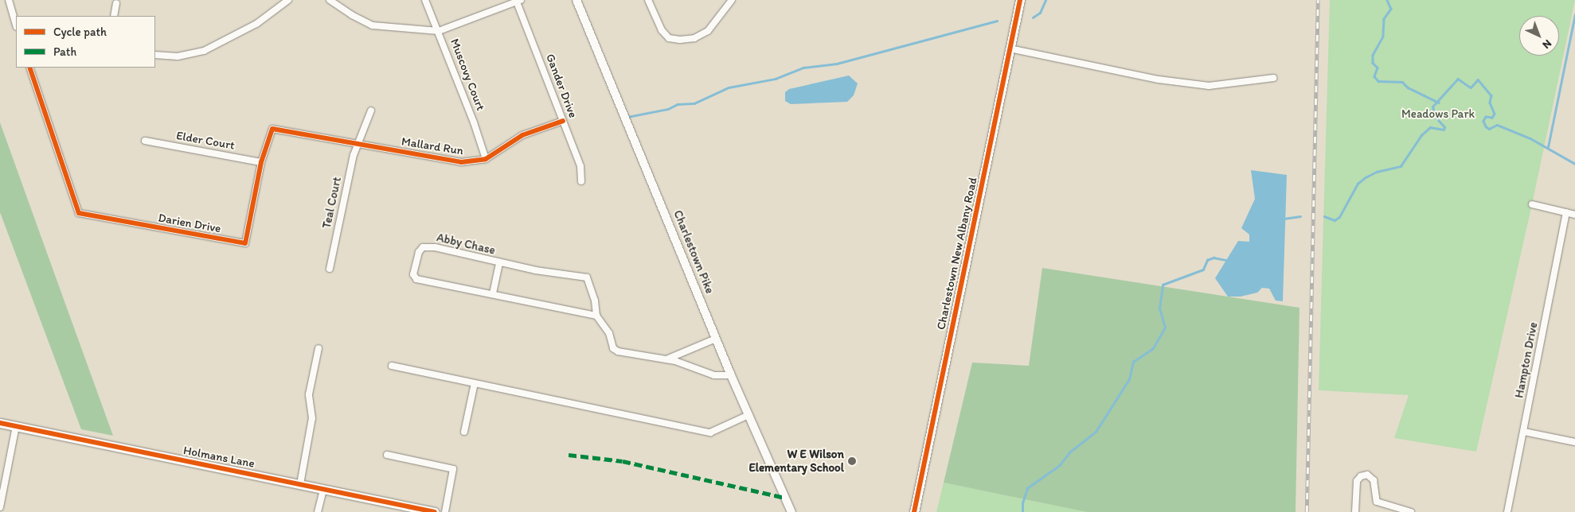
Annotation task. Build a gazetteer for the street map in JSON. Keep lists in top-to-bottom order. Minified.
{"streets":{"main road":["Charlestown New Albany Road","Holmans Lane"],"street":["Muscovy Court","Gander Drive","Elder Court","Mallard Run","Teal Court","Darien Drive","Abby Chase","Charlestown Pike","Hampton Drive"]},"crossings":[["Muscovy Court","Mallard Run"],["Gander Drive","Mallard Run"],["Elder Court","Darien Drive"],["Mallard Run","Teal Court"],["Mallard Run","Darien Drive"],["Teal Court","Darien Drive"],["Abby Chase","Charlestown Pike"]],"parks":["Meadows Park"],"places":["W E Wilson Elementary School"],"legend":["Cycle path","Path"],"north":"bottom right"}
